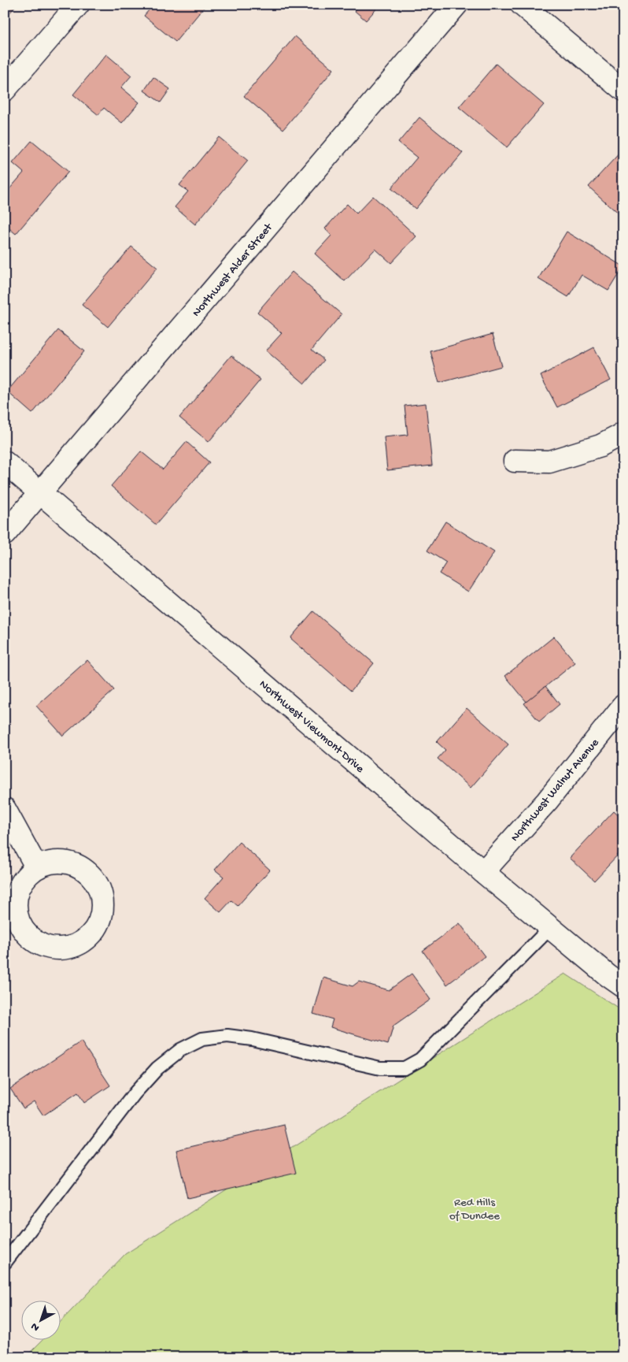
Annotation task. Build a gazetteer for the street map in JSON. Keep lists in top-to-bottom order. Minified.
{"streets":{"street":["Northwest Alder Street","Northwest Viewmont Drive","Northwest Walnut Avenue"]},"crossings":[["Northwest Alder Street","Northwest Viewmont Drive"],["Northwest Viewmont Drive","Northwest Walnut Avenue"]],"parks":["Red Hills of Dundee"],"north":"bottom left"}
